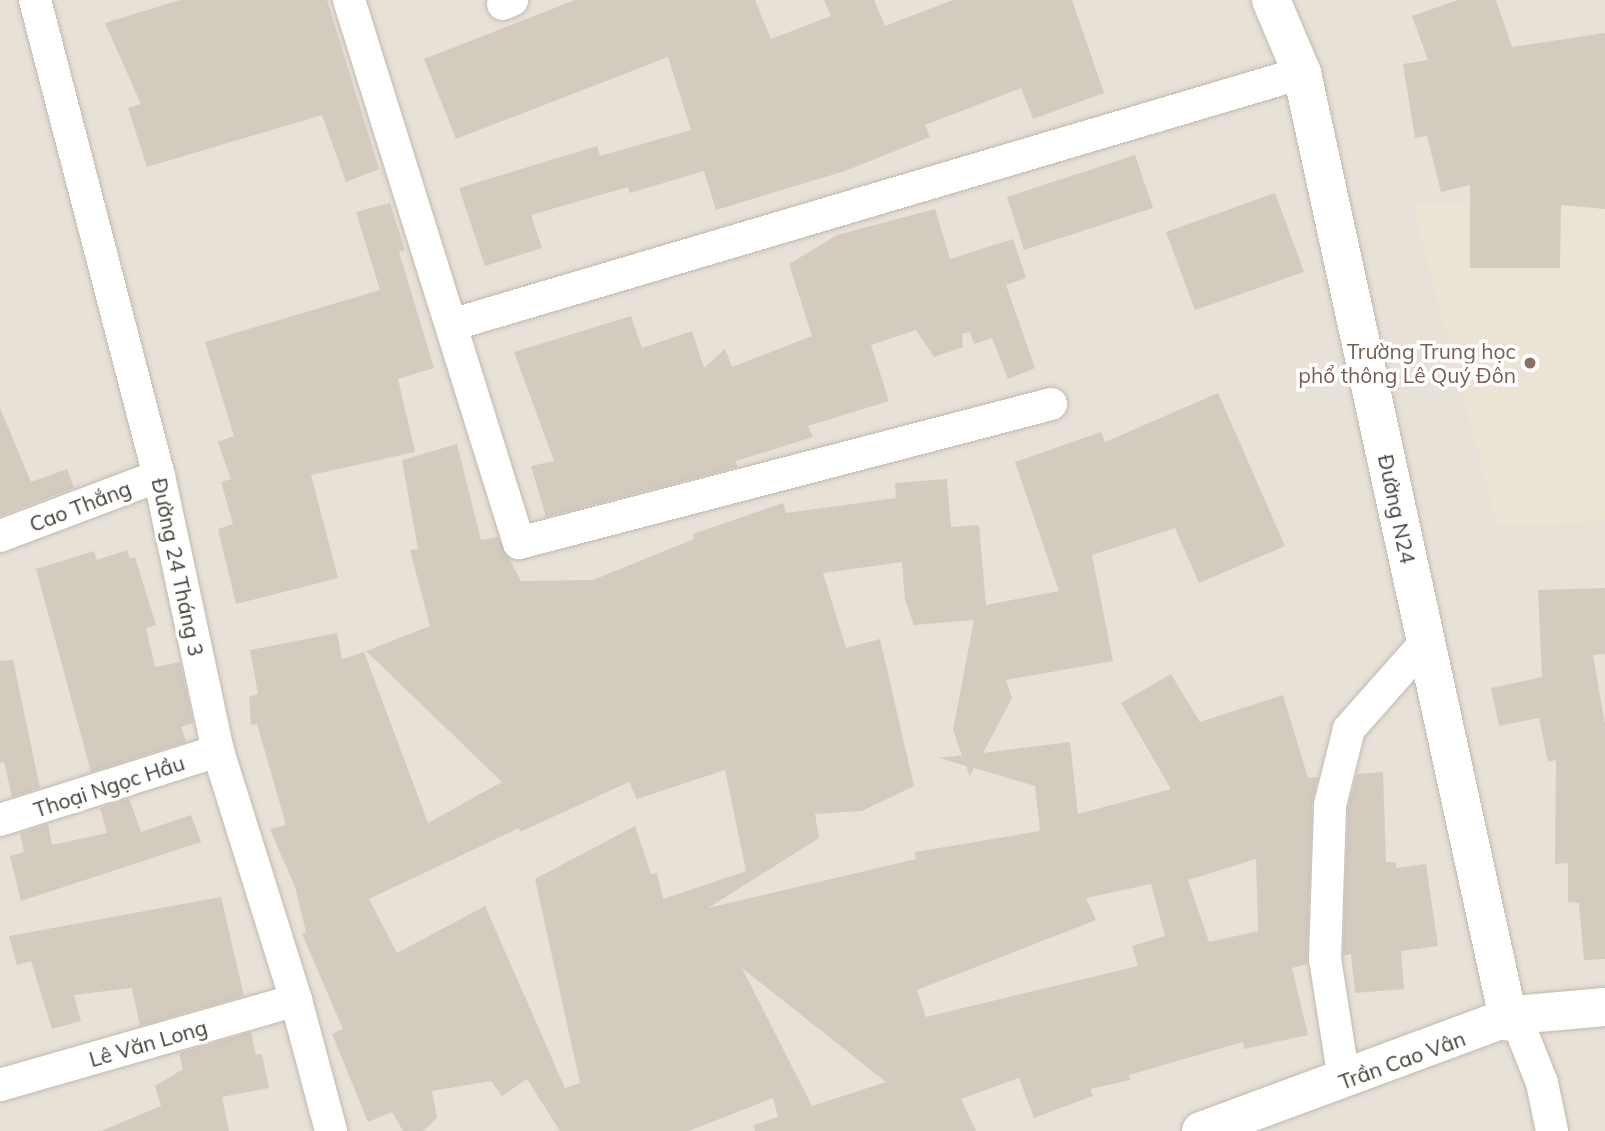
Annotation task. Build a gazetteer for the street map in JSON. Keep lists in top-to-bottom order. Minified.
{"streets":{"street":["Cao Thắng","Đường N24","Đường 24 Tháng 3","Thoại Ngọc Hầu","Lê Văn Long","Trần Cao Vân"]},"crossings":[["Cao Thắng","Đường 24 Tháng 3"],["Đường N24","Trần Cao Vân"],["Đường 24 Tháng 3","Thoại Ngọc Hầu"],["Đường 24 Tháng 3","Lê Văn Long"]],"places":["Trường Trung học phổ thông Lê Quý Đôn"]}
